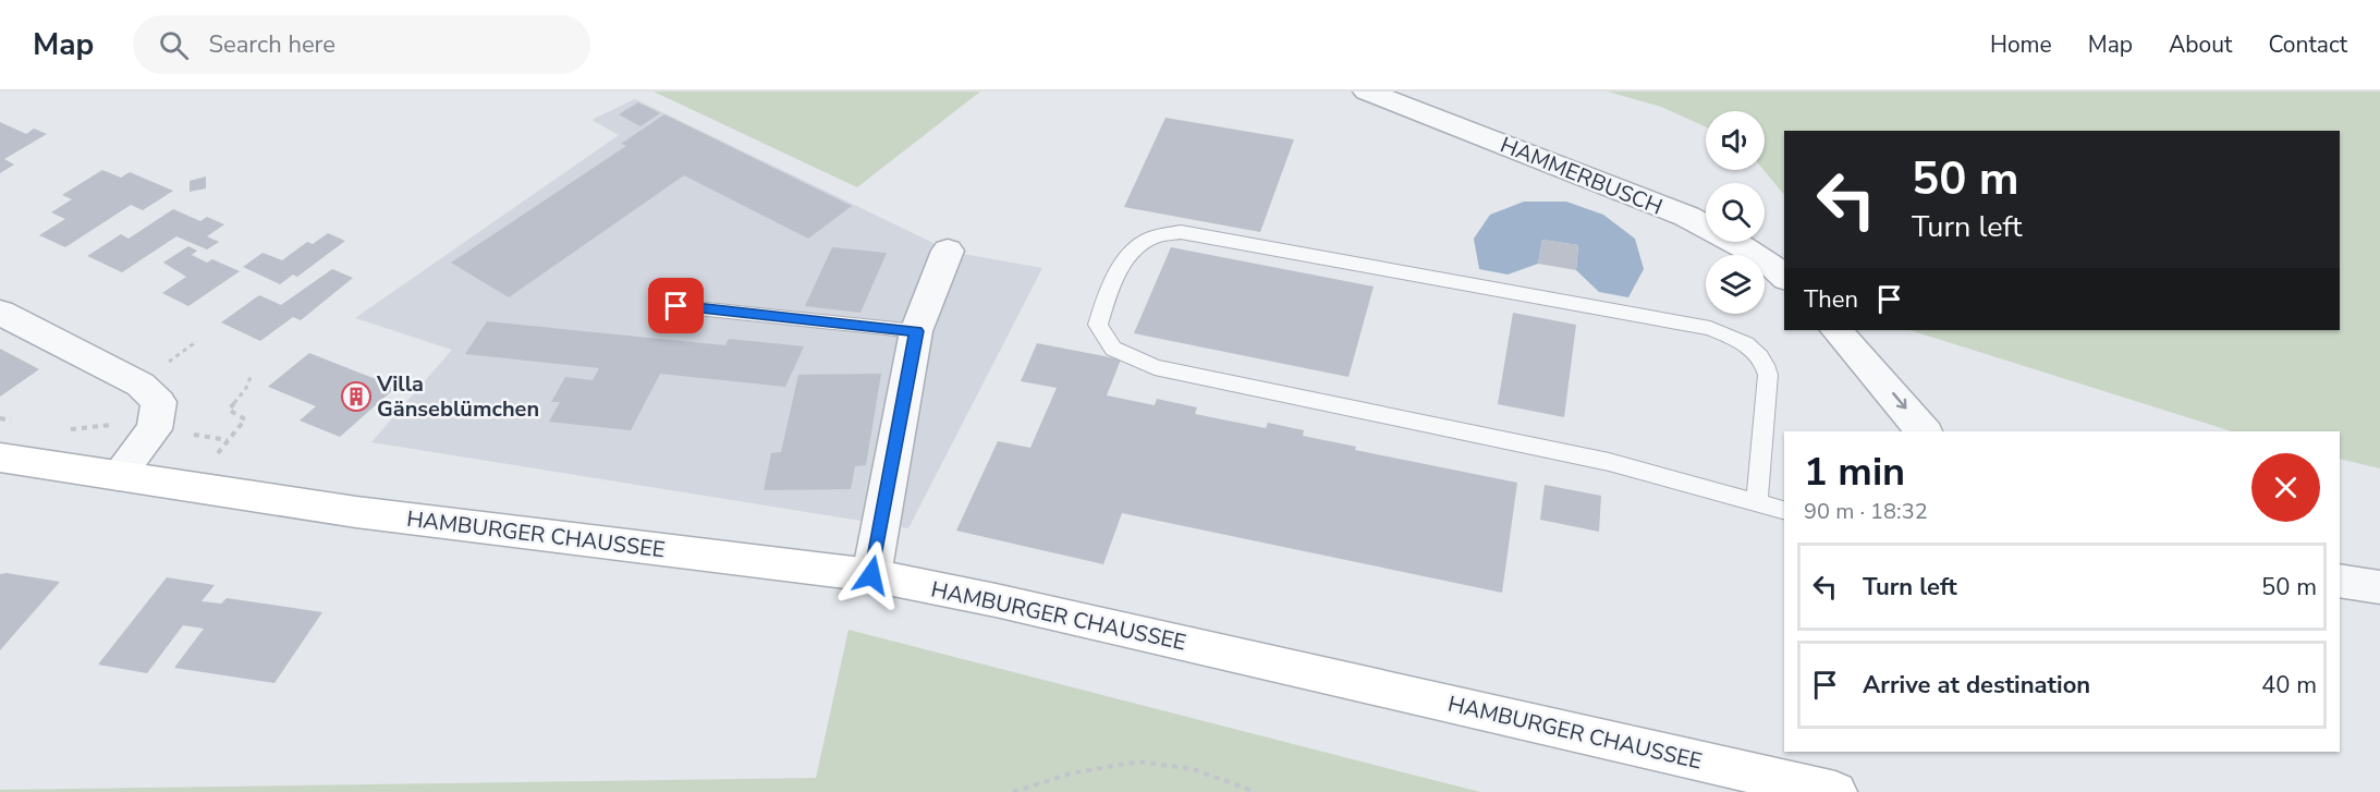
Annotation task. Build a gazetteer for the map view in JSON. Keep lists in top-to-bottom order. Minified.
{"streets":{"main road":["HAMBURGER CHAUSSEE"],"street":["HAMMERBUSCH"]},"places":{"building":["Villa Gänseblümchen"]},"page":{"header":"Map","search":"Search here","nav":["Home","Map","About","Contact"],"turn":["50 m","Turn left"],"then":"Then","heading":["1 min","90 m · 18:32"],"list":[{"name":"Turn left","value":"50 m"},{"name":"Arrive at destination","value":"40 m"}]}}
